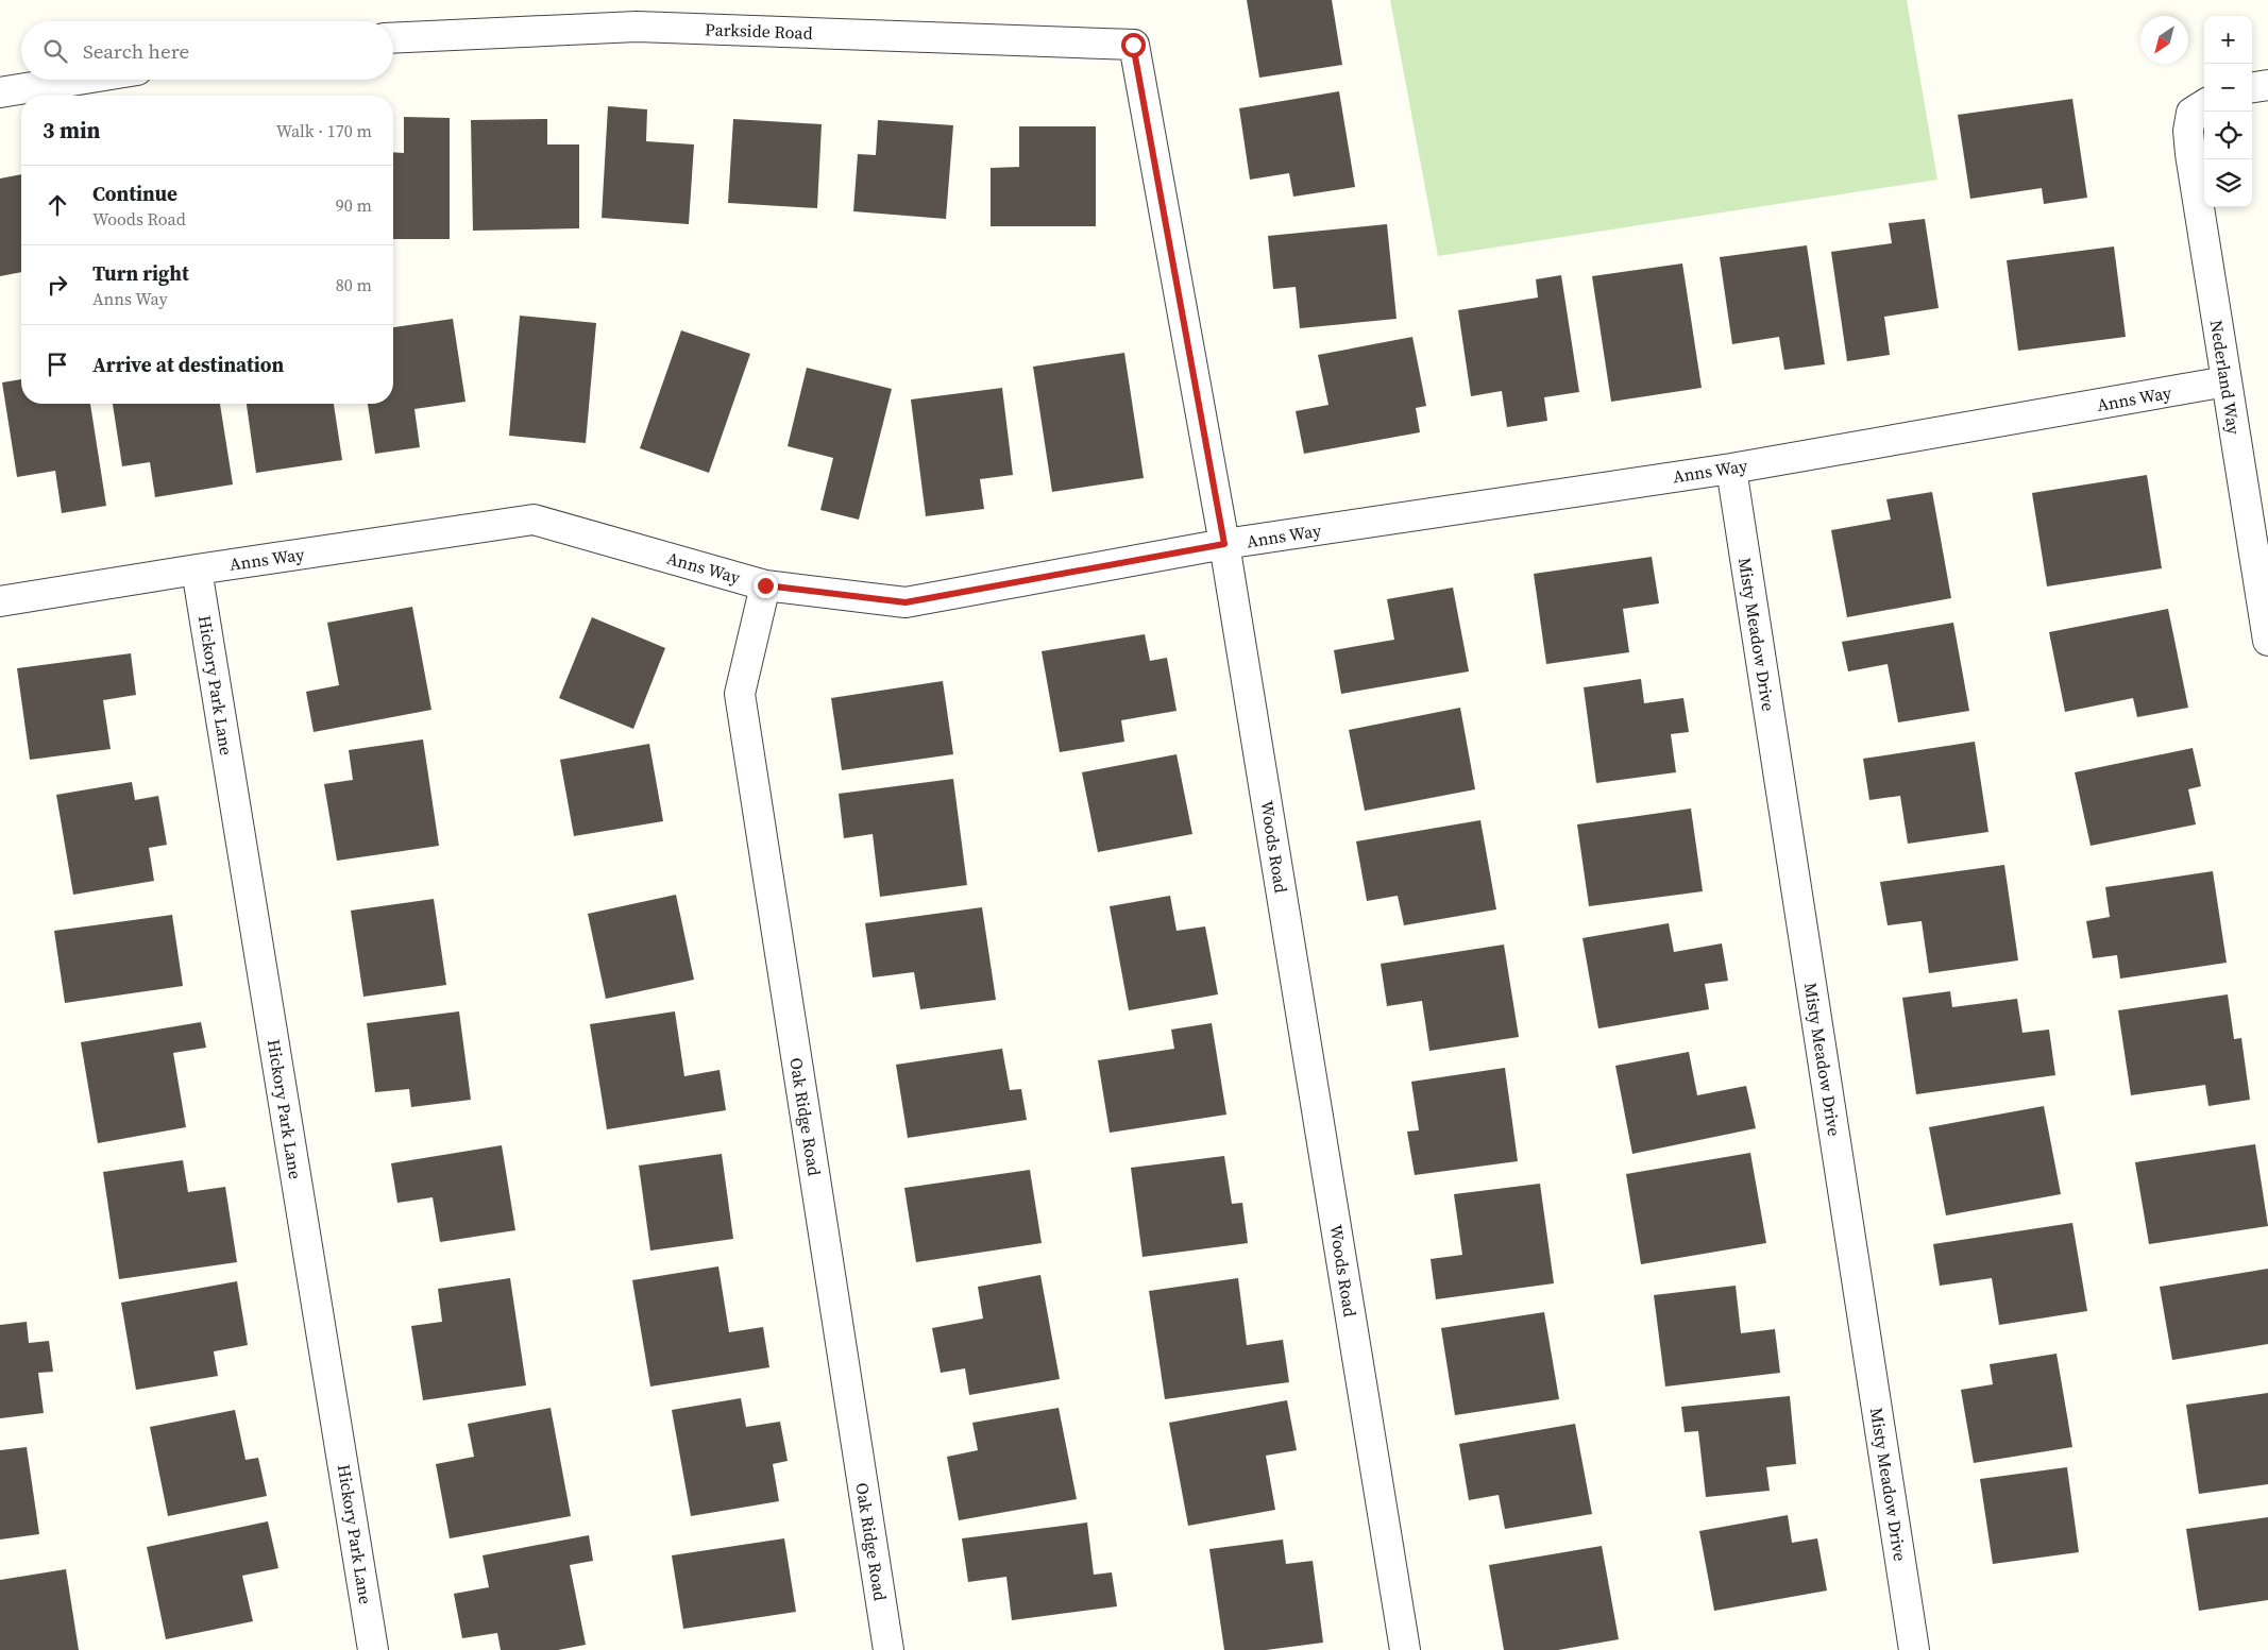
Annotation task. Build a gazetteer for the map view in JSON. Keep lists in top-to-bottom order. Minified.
{"streets":{"street":["Parkside Road","Nederland Way","Anns Way","Misty Meadow Drive","Hickory Park Lane","Woods Road","Oak Ridge Road"]},"crossings":[["Parkside Road","Woods Road"],["Nederland Way","Anns Way"],["Anns Way","Misty Meadow Drive"],["Anns Way","Hickory Park Lane"],["Anns Way","Woods Road"],["Anns Way","Oak Ridge Road"]],"north":"bottom left","page":{"map_buttons":["+","−"],"search":"Search here","heading":["3 min","Walk · 170 m"],"list":[["Continue","Woods Road","90 m"],["Turn right","Anns Way","80 m"],"Arrive at destination"]}}
